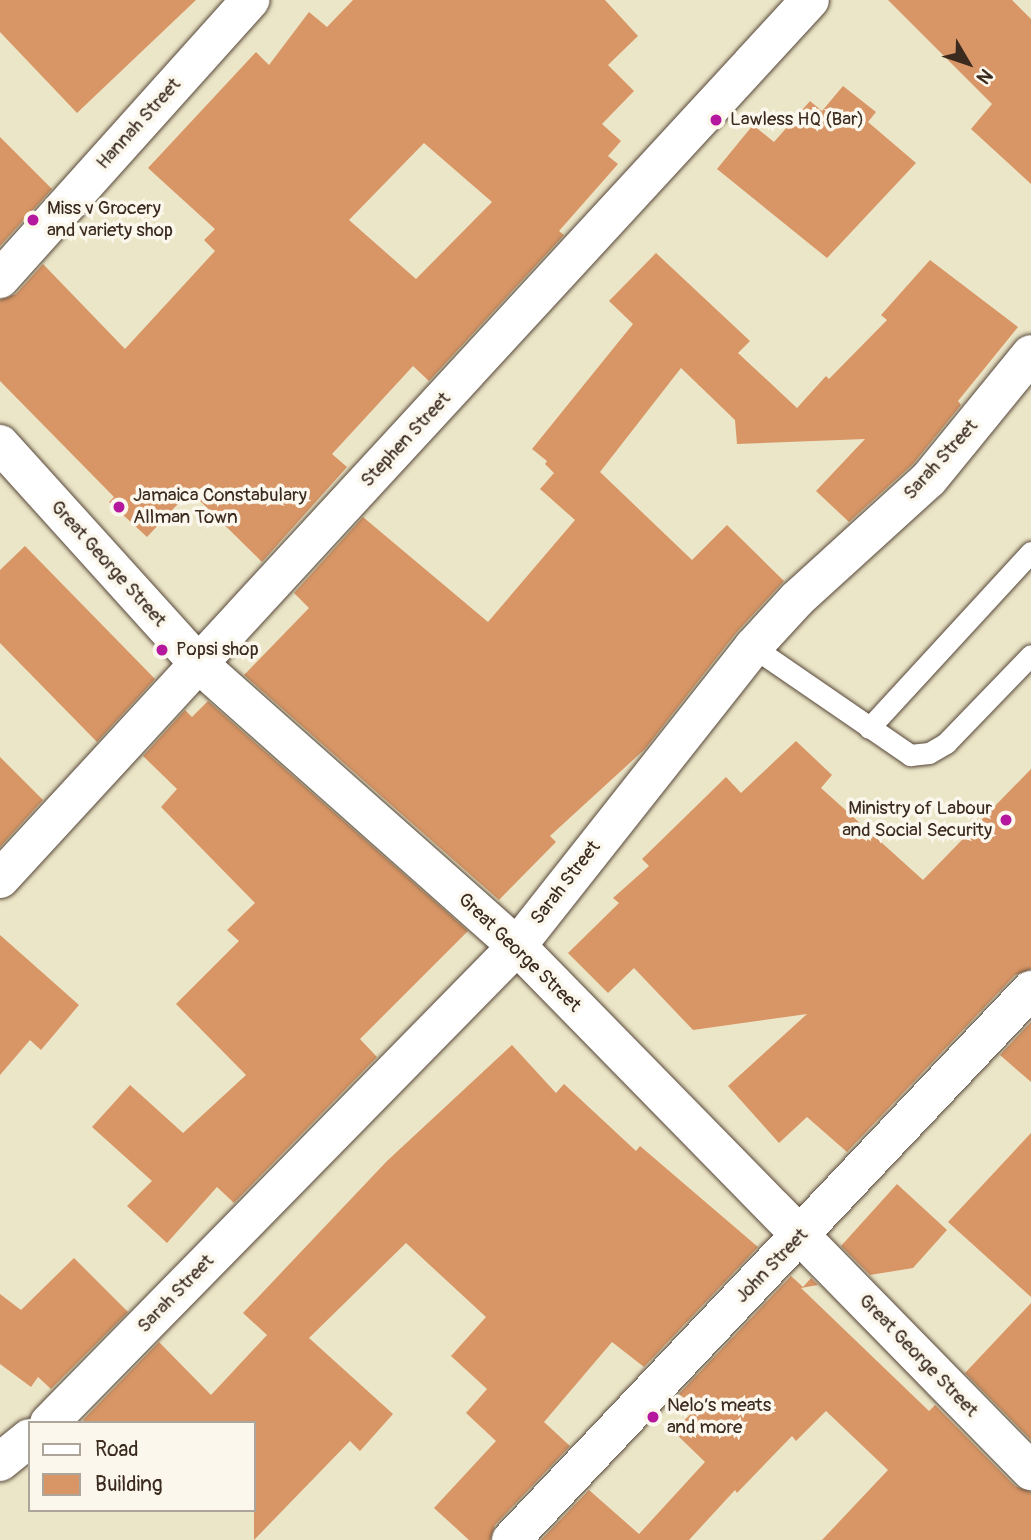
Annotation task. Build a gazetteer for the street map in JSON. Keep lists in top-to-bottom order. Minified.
{"streets":{"street":["Hannah Street","Stephen Street","Sarah Street","Great George Street","John Street"]},"crossings":[["Stephen Street","Great George Street"],["Sarah Street","Great George Street"],["Great George Street","John Street"]],"places":["Lawless HQ (Bar)","Miss v Grocery and variety shop","Jamaica Constabulary Allman Town","Popsi shop","Ministry of Labour and Social Security","Nelo’s meats and more"],"legend":["Road","Building"],"north":"bottom right"}
